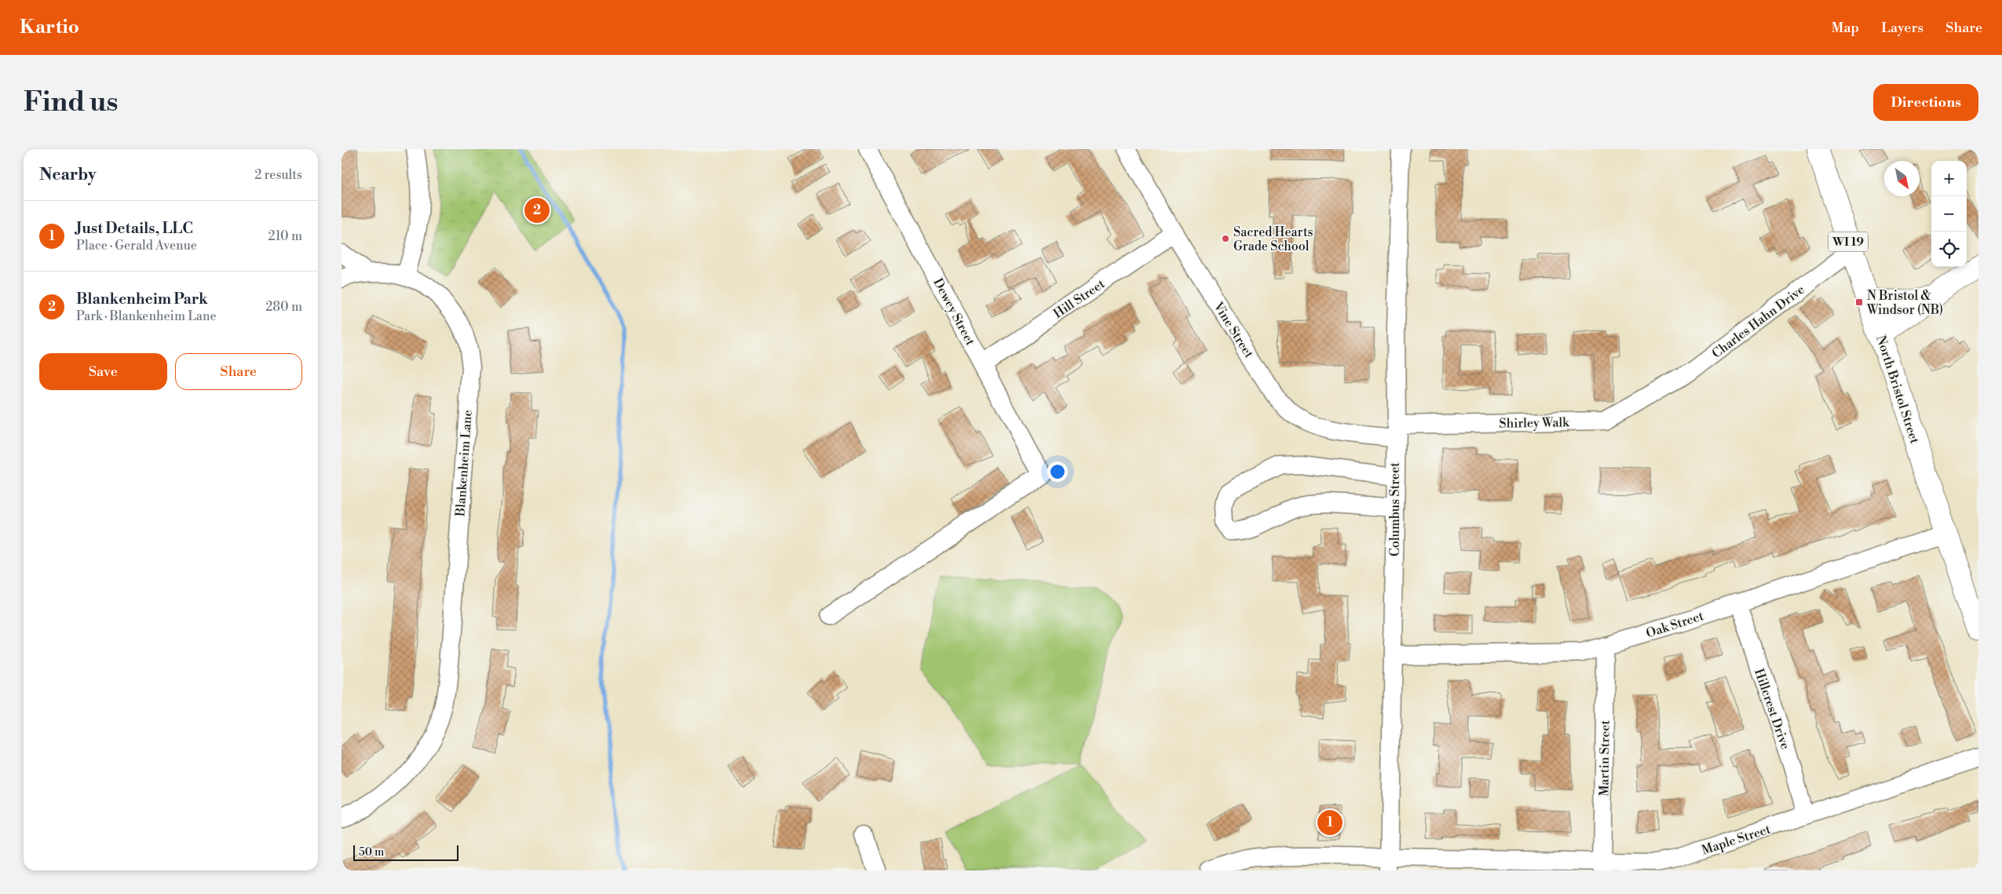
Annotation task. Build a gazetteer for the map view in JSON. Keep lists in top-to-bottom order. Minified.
{"streets":{"main road":["WI 19","North Bristol Street"],"street":["Hill Street","Dewey Street","Charles Hahn Drive","Vine Street","Shirley Walk","Blankenheim Lane","Columbus Street","Oak Street","Hillcrest Drive","Martin Street","Maple Street"]},"crossings":[["Hill Street","Dewey Street"],["Hill Street","Vine Street"],["Charles Hahn Drive","North Bristol Street"],["Charles Hahn Drive","Shirley Walk"],["Vine Street","Shirley Walk"],["Vine Street","Columbus Street"],["North Bristol Street","Oak Street"],["Shirley Walk","Columbus Street"],["Columbus Street","Oak Street"],["Columbus Street","Maple Street"],["Oak Street","Hillcrest Drive"],["Oak Street","Martin Street"],["Hillcrest Drive","Maple Street"],["Martin Street","Maple Street"]],"places":{"other":["Sacred Hearts Grade School"],"transit":["N Bristol & Windsor (NB)"]},"scale_bar":"50 m","north":"bottom right","page":{"header":"Kartio","nav":["Map","Layers","Share"],"buttons":["Directions",["Save","Share"]],"title":"Find us","heading":["Nearby","2 results"],"map_buttons":["+","−"],"pins":["2","1"],"list":[{"mark":"1","name":"Just Details, LLC","note":"Place · Gerald Avenue","value":"210 m"},{"mark":"2","name":"Blankenheim Park","note":"Park · Blankenheim Lane","value":"280 m"}],"scale":"50 m"}}
